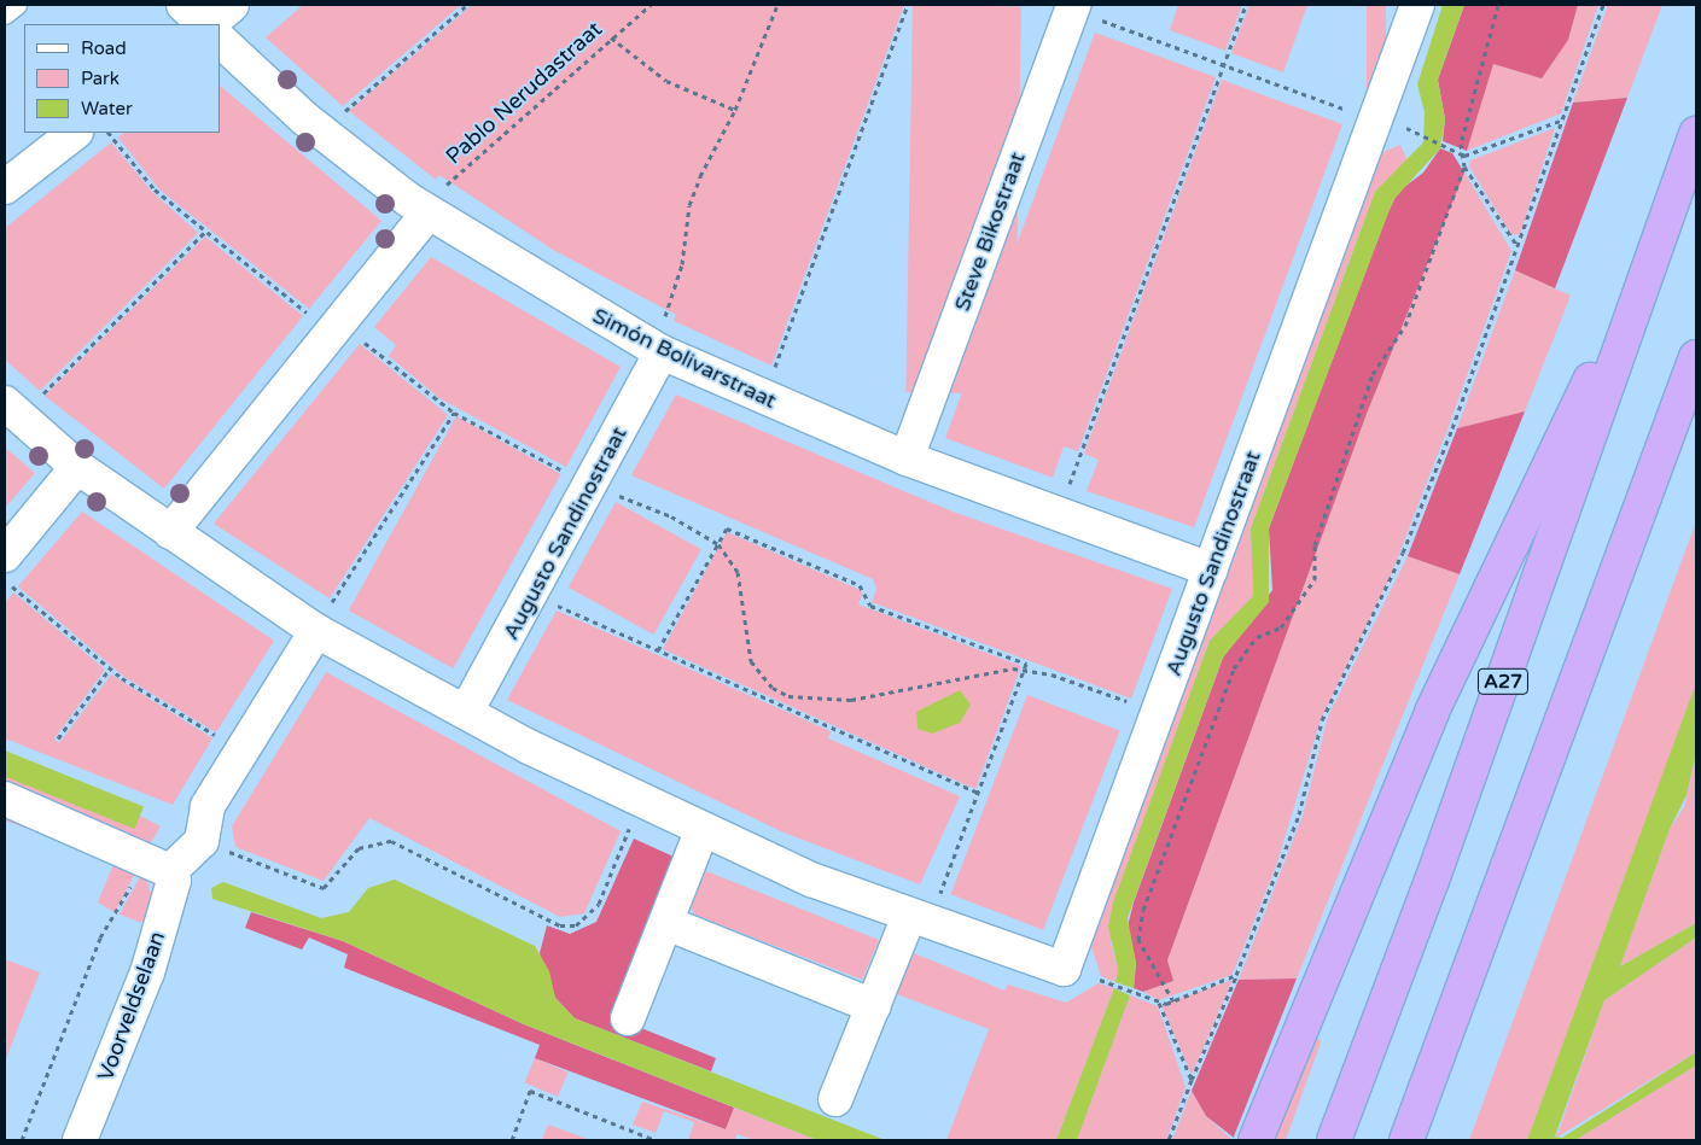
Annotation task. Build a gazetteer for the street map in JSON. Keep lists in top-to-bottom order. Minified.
{"streets":{"highway":["A27"],"street":["Steve Bikostraat","Simón Bolivarstraat","Augusto Sandinostraat","Voorveldselaan"],"path":["Pablo Nerudastraat"]},"crossings":[["Pablo Nerudastraat","Simón Bolivarstraat"],["Steve Bikostraat","Simón Bolivarstraat"],["Simón Bolivarstraat","Augusto Sandinostraat"]],"legend":["Road","Park","Water"]}
